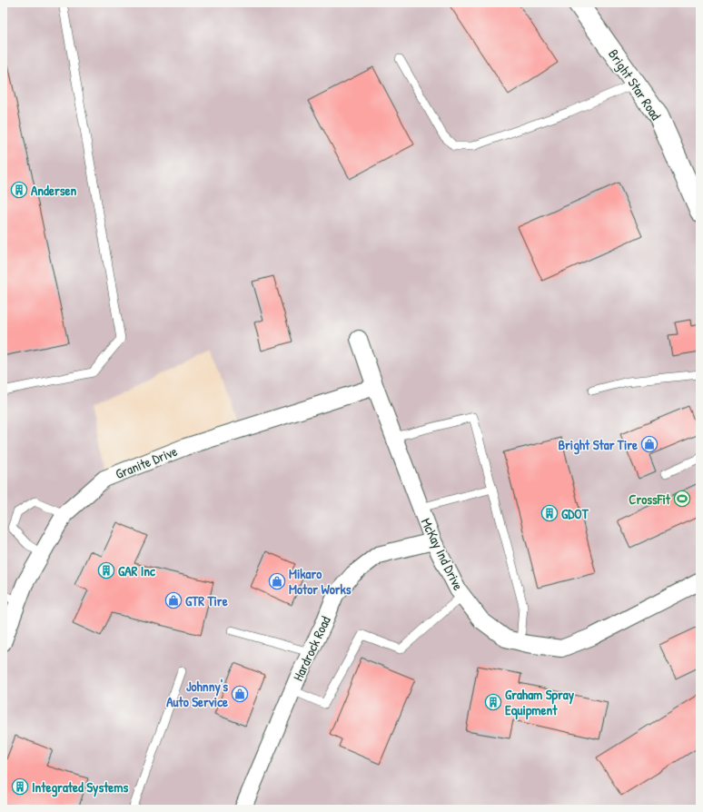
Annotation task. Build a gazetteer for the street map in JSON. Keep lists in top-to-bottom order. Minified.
{"streets":{"street":["Bright Star Road","Granite Drive","McKay Ind Drive","Hardrock Road"]},"crossings":[["Granite Drive","McKay Ind Drive"],["McKay Ind Drive","Hardrock Road"]],"places":{"building":["Andersen","GDOT","GAR Inc","Graham Spray Equipment","Integrated Systems"],"shop":["Bright Star Tire","Mikaro Motor Works","GTR Tire","Johnny's Auto Service"],"sports":["CrossFit"]}}
